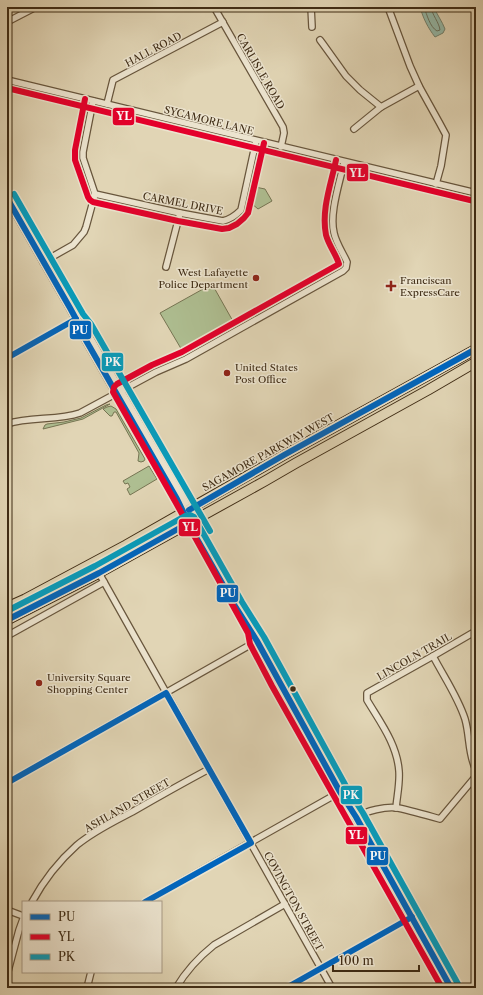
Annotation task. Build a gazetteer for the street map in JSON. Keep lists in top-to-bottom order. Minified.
{"streets":{"highway":["SAGAMORE PARKWAY WEST"],"street":["HALL ROAD","CARLISLE ROAD","SYCAMORE LANE","CARMEL DRIVE","LINCOLN TRAIL","ASHLAND STREET","COVINGTON STREET"]},"crossings":[["HALL ROAD","CARLISLE ROAD"],["HALL ROAD","SYCAMORE LANE"],["CARLISLE ROAD","SYCAMORE LANE"],["SYCAMORE LANE","CARMEL DRIVE"],["ASHLAND STREET","COVINGTON STREET"]],"places":{"other":["West Lafayette Police Department","United States Post Office","University Square Shopping Center"],"health":["Franciscan ExpressCare"]},"lines":["transit line YL","transit line PK","transit line PU"],"legend":["PU","YL","PK"],"scale_bar":"100 m"}
